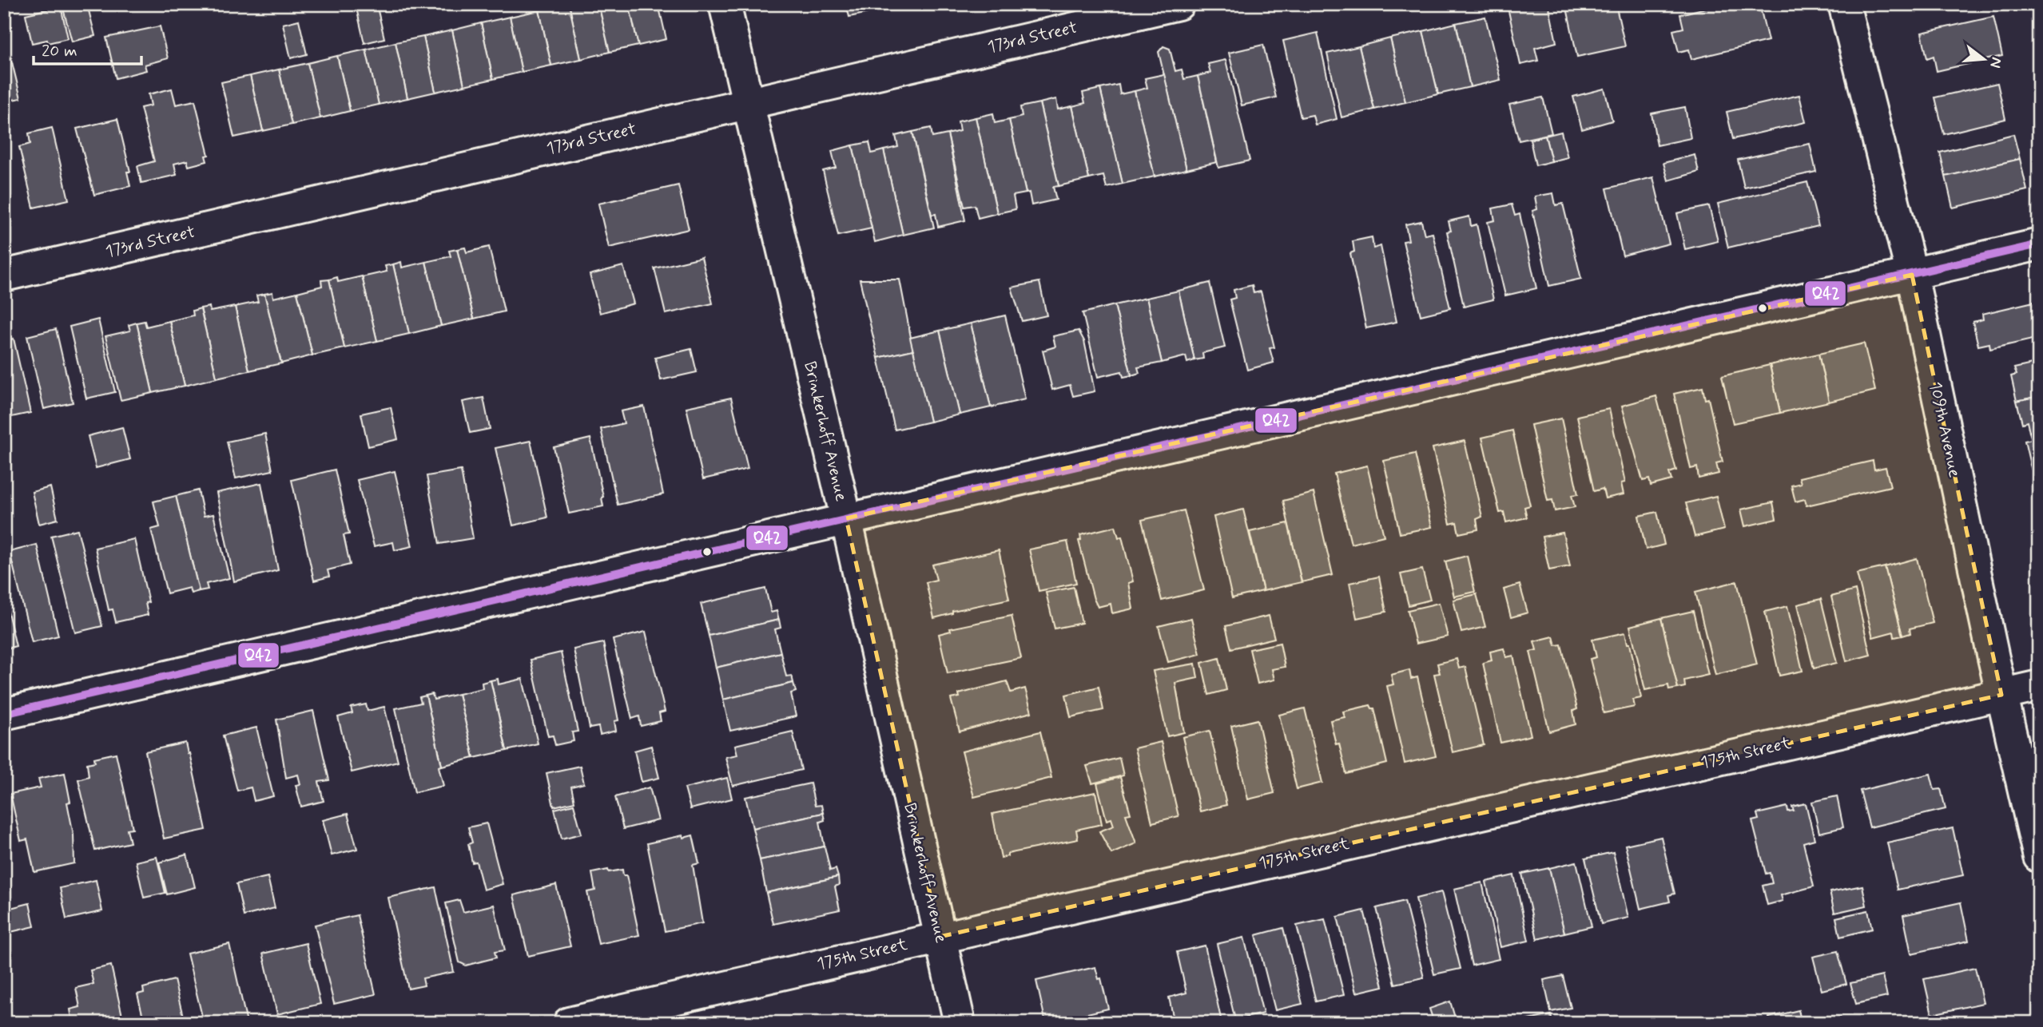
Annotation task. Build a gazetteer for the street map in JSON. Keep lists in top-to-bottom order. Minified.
{"streets":{"street":["173rd Street","109th Avenue","Brinkerhoff Avenue","175th Street"]},"crossings":[["173rd Street","Brinkerhoff Avenue"],["109th Avenue","175th Street"],["Brinkerhoff Avenue","175th Street"]],"lines":["transit line Q42"],"scale_bar":"20 m","north":"right"}
